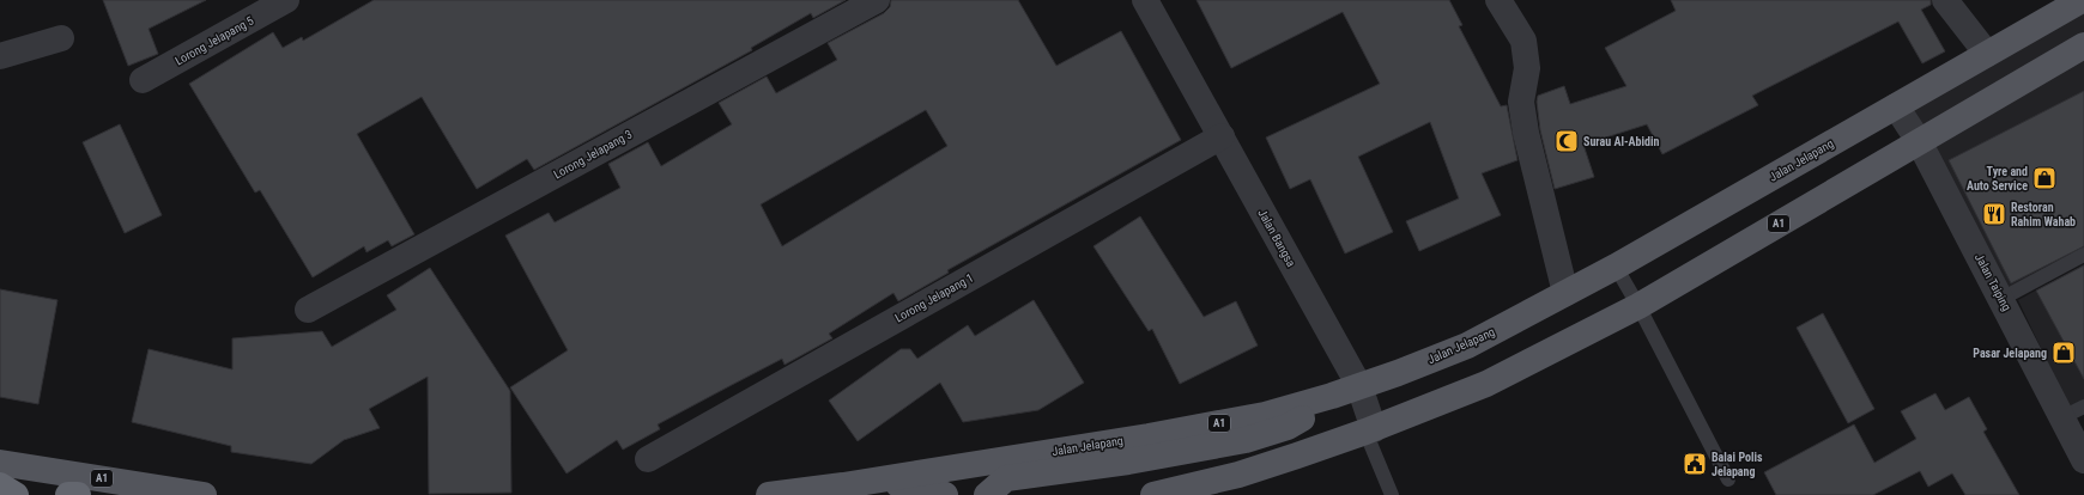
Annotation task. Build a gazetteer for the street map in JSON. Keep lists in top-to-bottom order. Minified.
{"streets":{"main road":["Jalan Jelapang","A1"],"street":["Lorong Jelapang 5","Lorong Jelapang 3","Jalan Bangsa","Jalan Taiping","Lorong Jelapang 1"]},"crossings":[["Jalan Jelapang","Jalan Bangsa"],["Jalan Jelapang","Jalan Taiping"],["A1","Jalan Bangsa"],["A1","Jalan Taiping"],["Jalan Bangsa","Lorong Jelapang 1"]],"places":{"mosque":["Surau Al-Abidin"],"shop":["Tyre and Auto Service","Pasar Jelapang"],"restaurant":["Restoran Rahim Wahab"],"public building":["Balai Polis Jelapang"]}}
